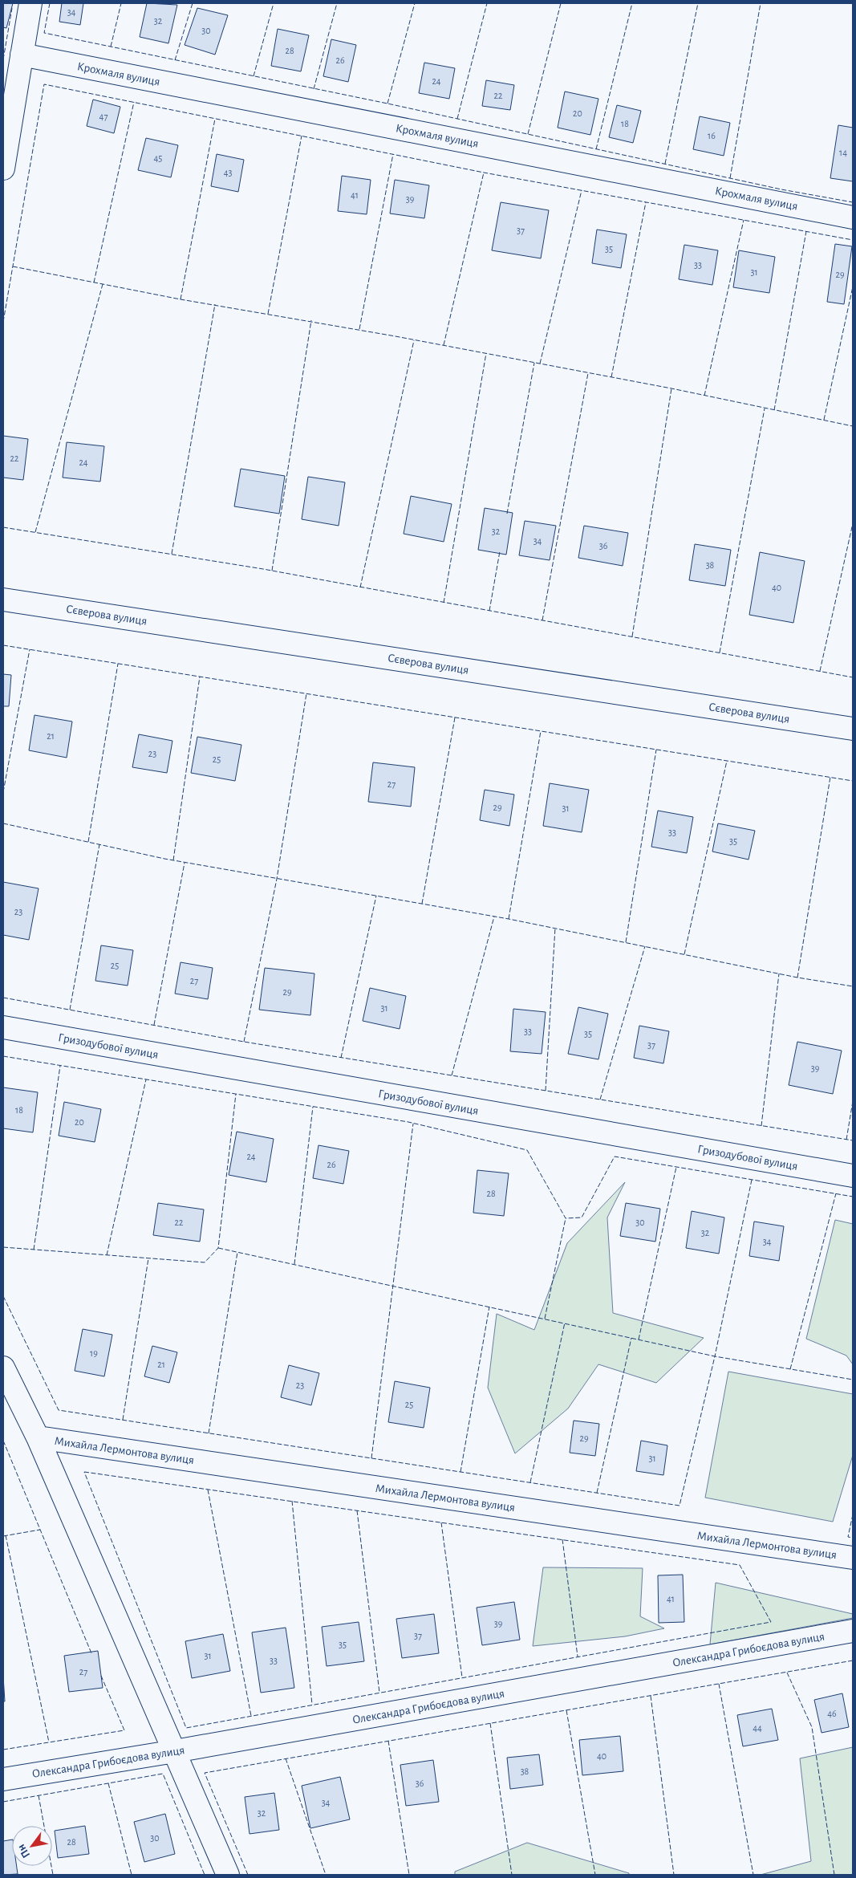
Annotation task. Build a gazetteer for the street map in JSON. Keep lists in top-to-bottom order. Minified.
{"streets":{"street":["Крохмаля вулиця","Сєверова вулиця","Гризодубової вулиця","Михайла Лермонтова вулиця","Олександра Грибоєдова вулиця"]},"house_numbers":["34","32","30","28","26","24","22","20","47","18","16","14","45","43","41","39","37","35","33","31","29","22","24","32","34","36","38","40","21","23","25","27","29","31","33","35","23","25","27","29","31","33","35","37","39","18","20","24","26","28","22","30","32","34","19","21","23","25","29","31","41","39","37","35","31","33","27","46","44","40","38","36","34","32","30","28"],"north":"bottom left"}
